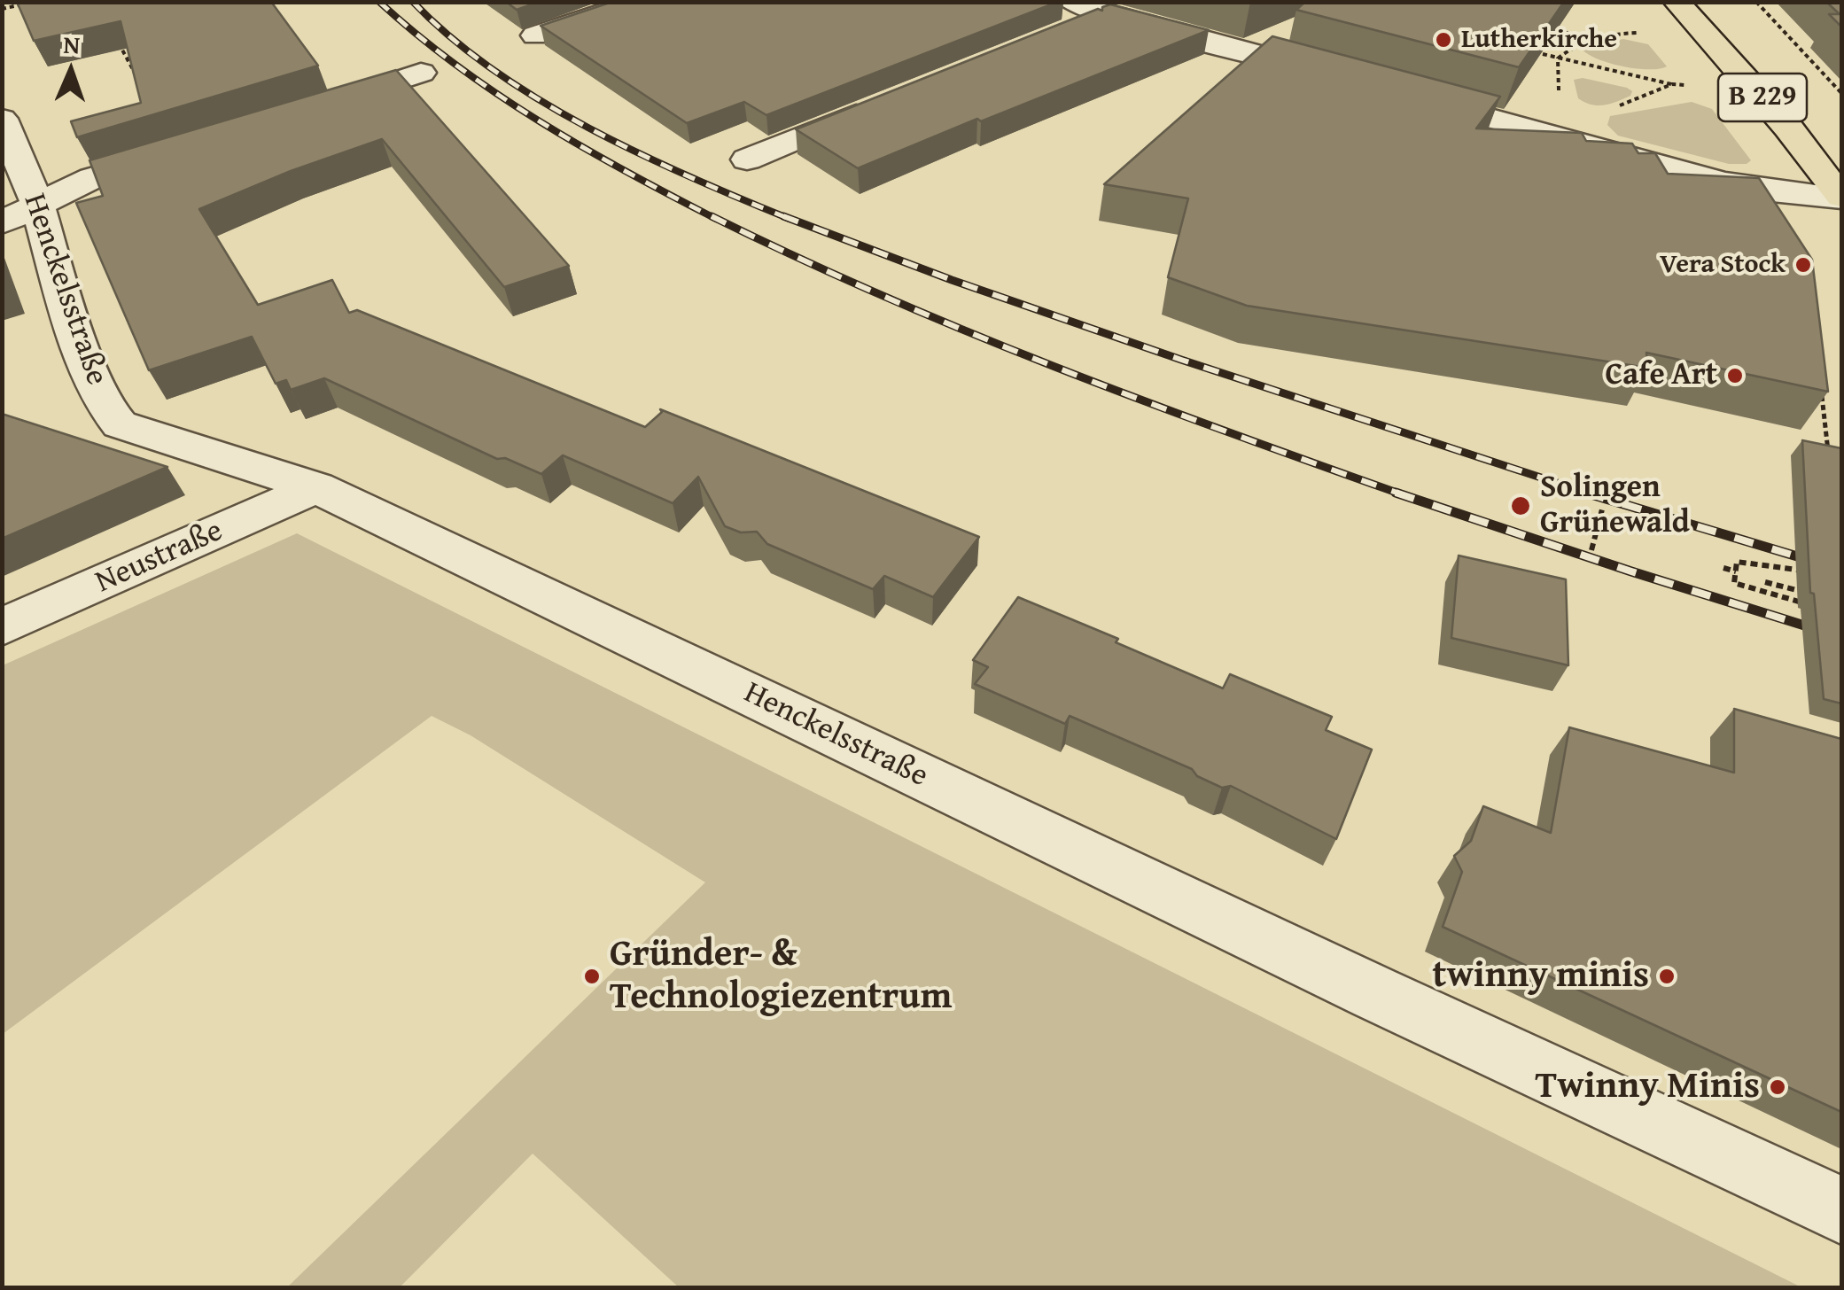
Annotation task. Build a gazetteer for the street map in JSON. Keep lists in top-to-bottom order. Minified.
{"streets":{"main road":["B 229"],"street":["Henckelsstraße","Neustraße"]},"crossings":[["Henckelsstraße","Neustraße"]],"places":["Lutherkirche","Vera Stock","Cafe Art","Solingen Grünewald","Gründer- & Technologiezentrum","twinny minis","Twinny Minis"],"north":"top"}
